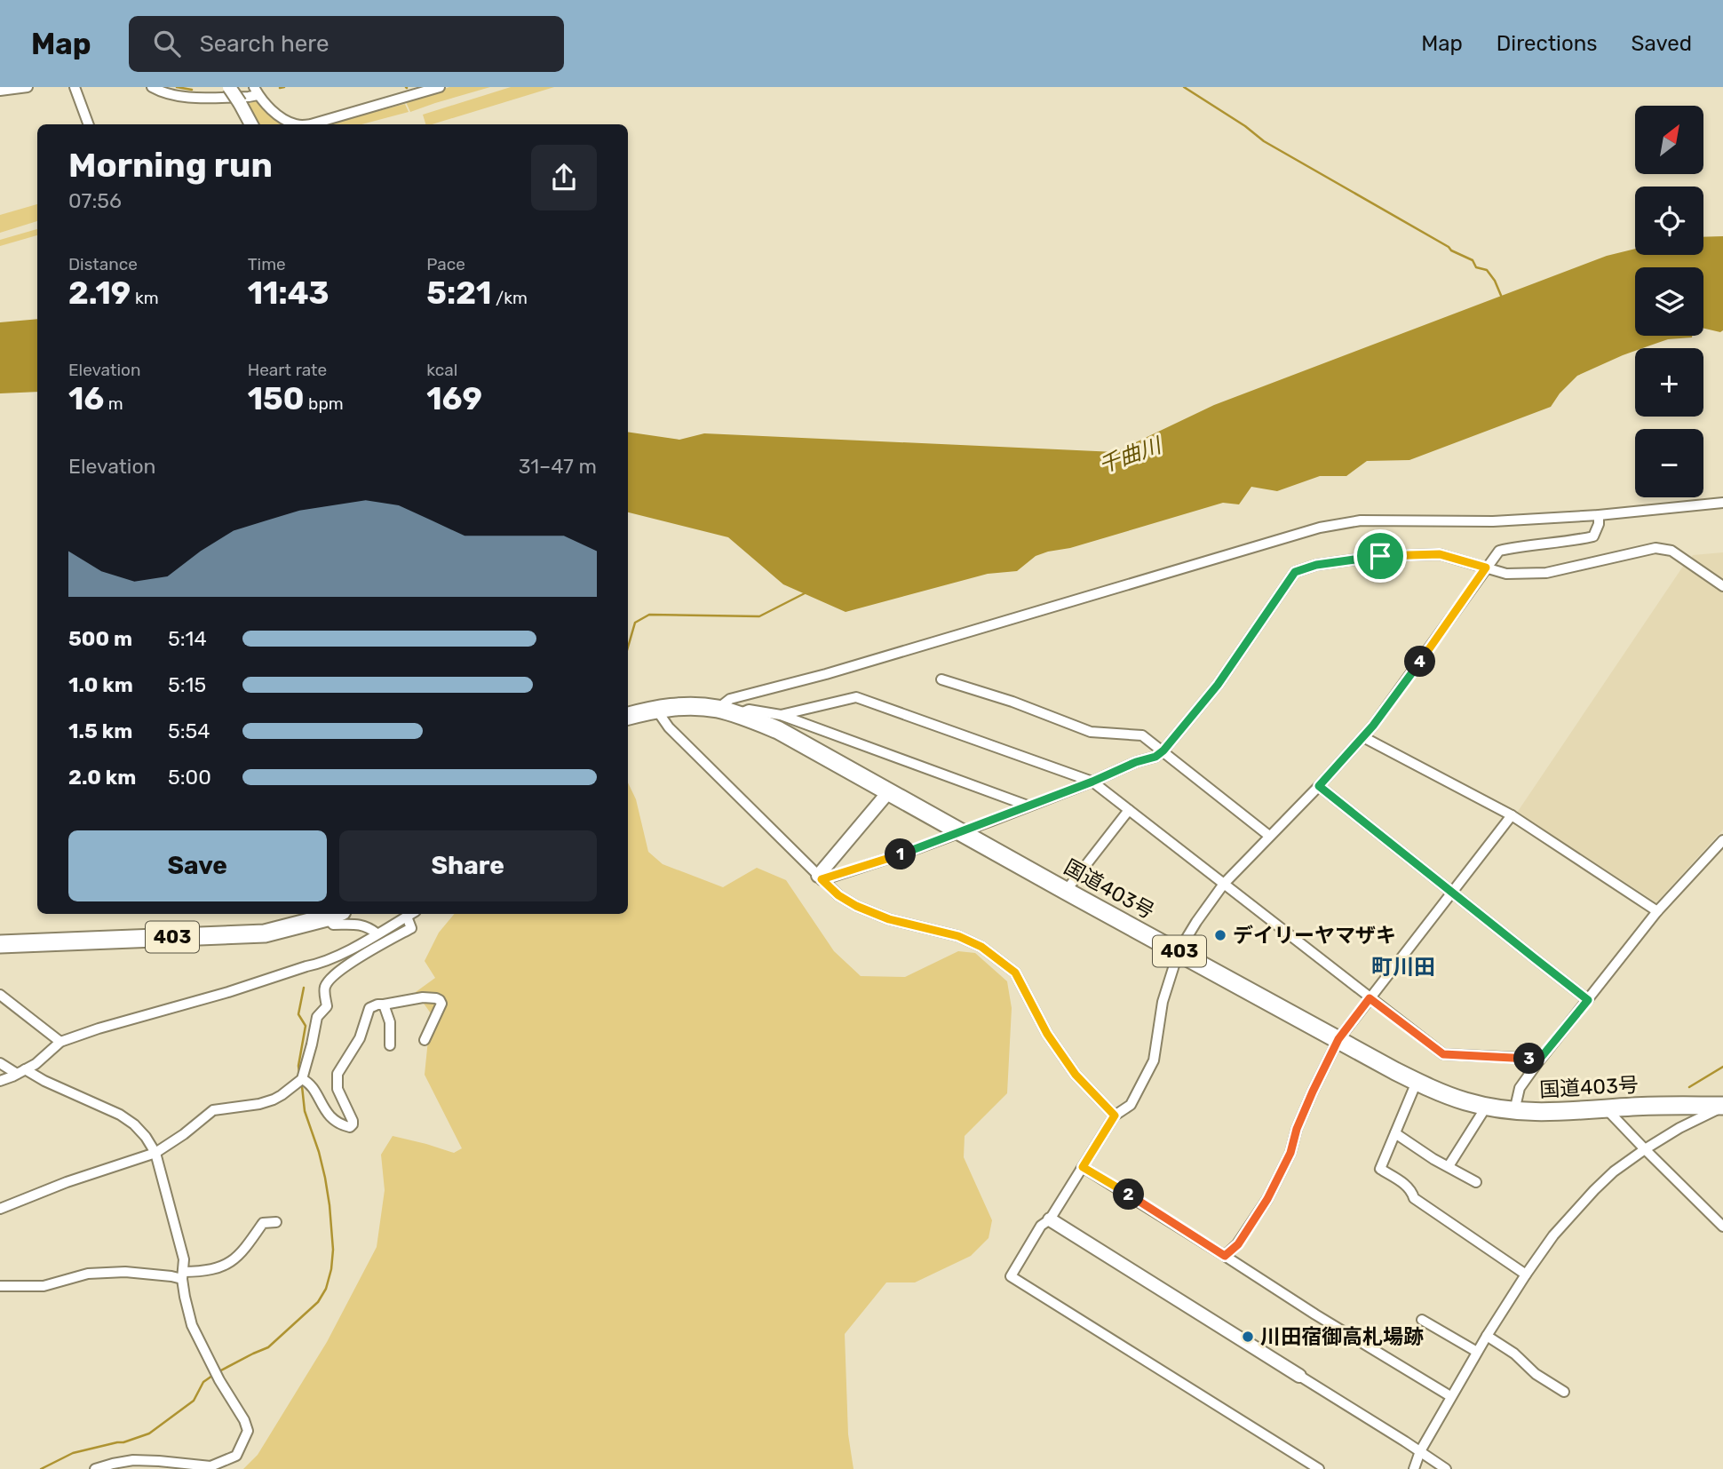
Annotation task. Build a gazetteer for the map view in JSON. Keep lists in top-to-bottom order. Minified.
{"streets":{"highway":["国道403号","403"]},"districts":["町川田"],"water":["千曲川"],"places":["デイリーヤマザキ","川田宿御高札場跡"],"north":"top right","page":{"header":"Map","search":"Search here","nav":["Map","Directions","Saved"],"map_buttons":["+","−"],"heading":["Morning run","07:56"],"stats":[["Distance","2.19 km"],["Time","11:43"],["Pace","5:21 /km"],["Elevation","16 m"],["Heart rate","150 bpm"],["kcal","169"]],"chart":["Elevation","31–47 m"],"list":[{"name":"500 m","note":"5:14"},{"name":"1.0 km","note":"5:15"},{"name":"1.5 km","note":"5:54"},{"name":"2.0 km","note":"5:00"}],"pins":["4","1","3","2"],"buttons":["Save","Share"]}}
